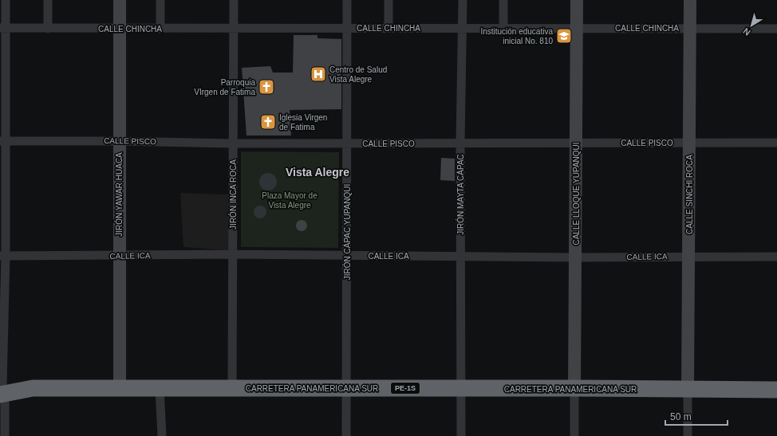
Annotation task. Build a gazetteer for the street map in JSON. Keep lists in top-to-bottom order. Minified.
{"streets":{"highway":["CARRETERA PANAMERICANA SUR","PE-1S"],"street":["CALLE CHINCHA","CALLE PISCO","CALLE LLOQUE YUPANQUI","JIRÓN YAWAR HUACA","JIRÓN INCA ROCA","JIRÓN MAYTA CÁPAC","CALLE SINCHI ROCA","JIRÓN CÁPAC YUPANQUI","CALLE ICA"]},"crossings":[["CALLE CHINCHA","CALLE LLOQUE YUPANQUI"],["CALLE CHINCHA","JIRÓN YAWAR HUACA"],["CALLE CHINCHA","JIRÓN INCA ROCA"],["CALLE CHINCHA","JIRÓN MAYTA CÁPAC"],["CALLE CHINCHA","CALLE SINCHI ROCA"],["CALLE CHINCHA","JIRÓN CÁPAC YUPANQUI"],["CALLE PISCO","CALLE LLOQUE YUPANQUI"],["CALLE PISCO","JIRÓN YAWAR HUACA"],["CALLE PISCO","JIRÓN INCA ROCA"],["CALLE PISCO","JIRÓN MAYTA CÁPAC"],["CALLE PISCO","CALLE SINCHI ROCA"],["CALLE PISCO","JIRÓN CÁPAC YUPANQUI"],["CALLE LLOQUE YUPANQUI","CALLE ICA"],["CALLE LLOQUE YUPANQUI","CARRETERA PANAMERICANA SUR"],["JIRÓN YAWAR HUACA","CALLE ICA"],["JIRÓN YAWAR HUACA","CARRETERA PANAMERICANA SUR"],["JIRÓN INCA ROCA","CALLE ICA"],["JIRÓN INCA ROCA","CARRETERA PANAMERICANA SUR"],["JIRÓN MAYTA CÁPAC","CALLE ICA"],["JIRÓN MAYTA CÁPAC","CARRETERA PANAMERICANA SUR"],["CALLE SINCHI ROCA","CALLE ICA"],["CALLE SINCHI ROCA","CARRETERA PANAMERICANA SUR"],["JIRÓN CÁPAC YUPANQUI","CALLE ICA"],["JIRÓN CÁPAC YUPANQUI","CARRETERA PANAMERICANA SUR"]],"districts":["Vista Alegre"],"parks":["Plaza Mayor de Vista Alegre"],"places":{"school or university":["Institución educativa inicial No. 810"],"hospital":["Centro de Salud Vista Alegre"],"church":["Parroquia VIrgen de Fatima","Iglesia Virgen de Fatima"]},"scale_bar":"50 m","north":"bottom left"}
